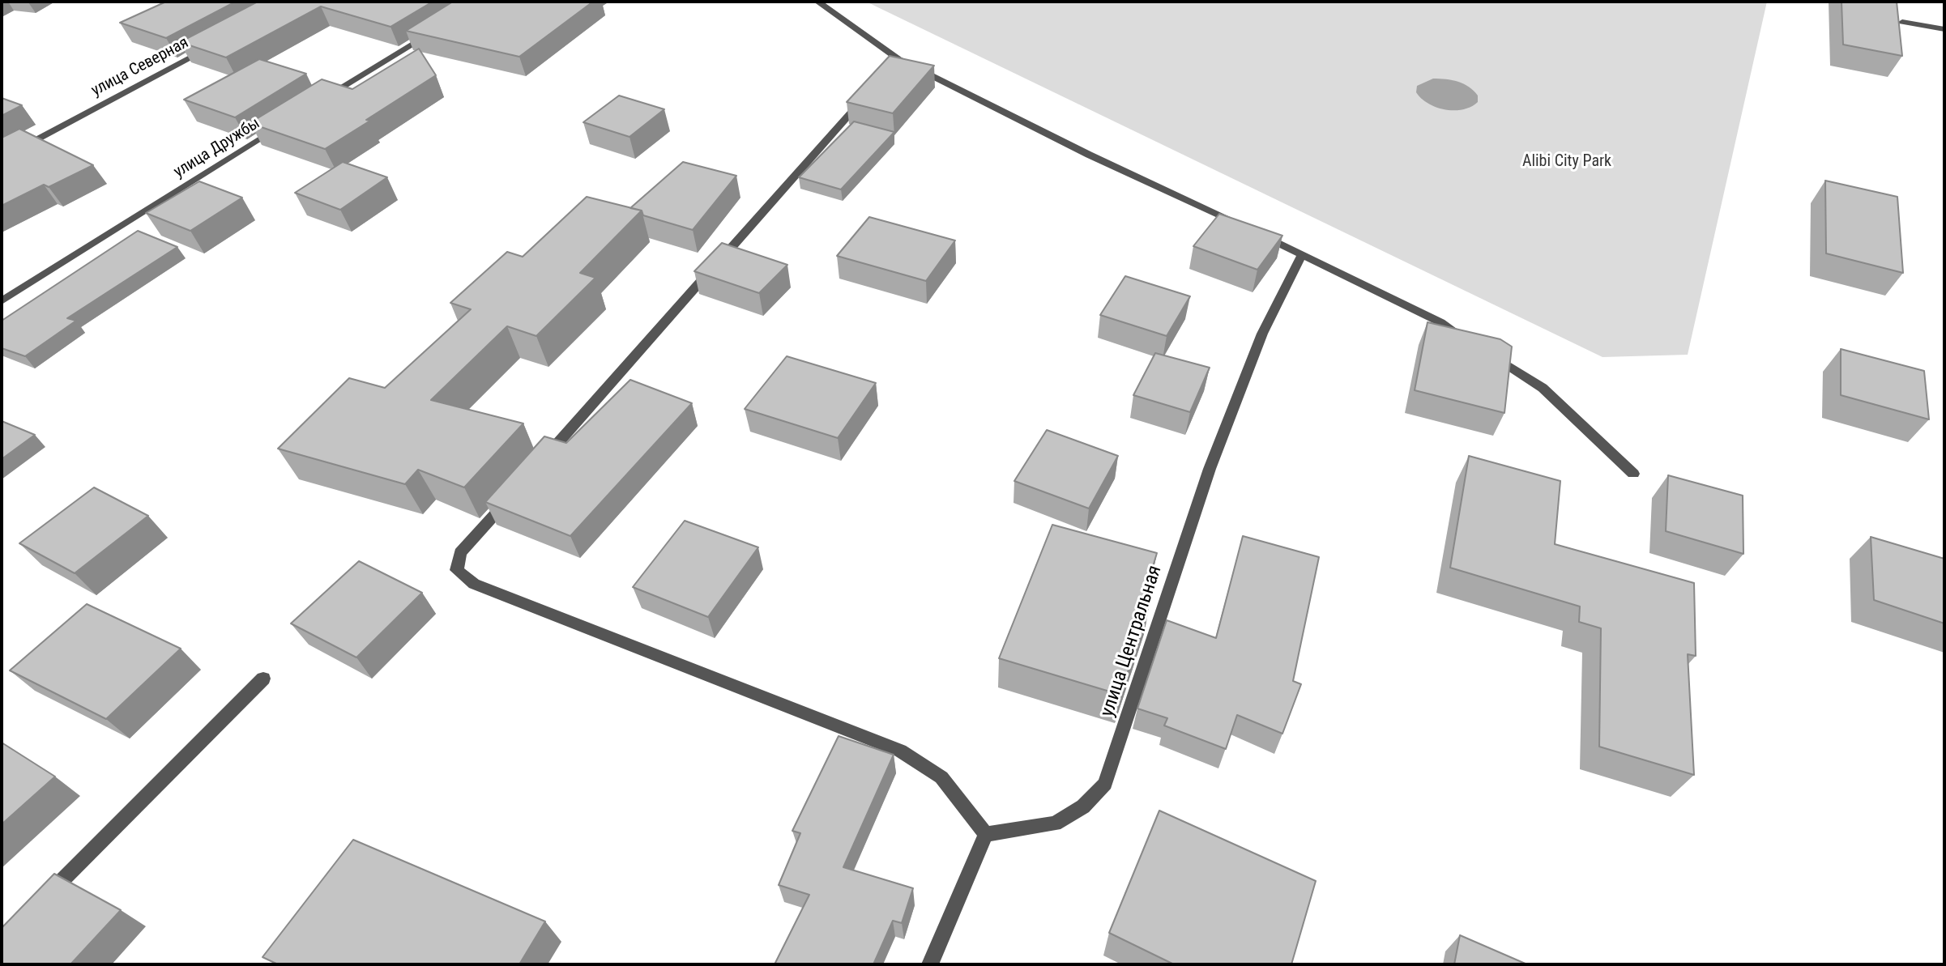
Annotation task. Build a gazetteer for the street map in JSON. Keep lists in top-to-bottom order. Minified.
{"streets":{"street":["улица Северная","улица Дружбы","улица Центральная"]},"parks":["Alibi City Park"]}
